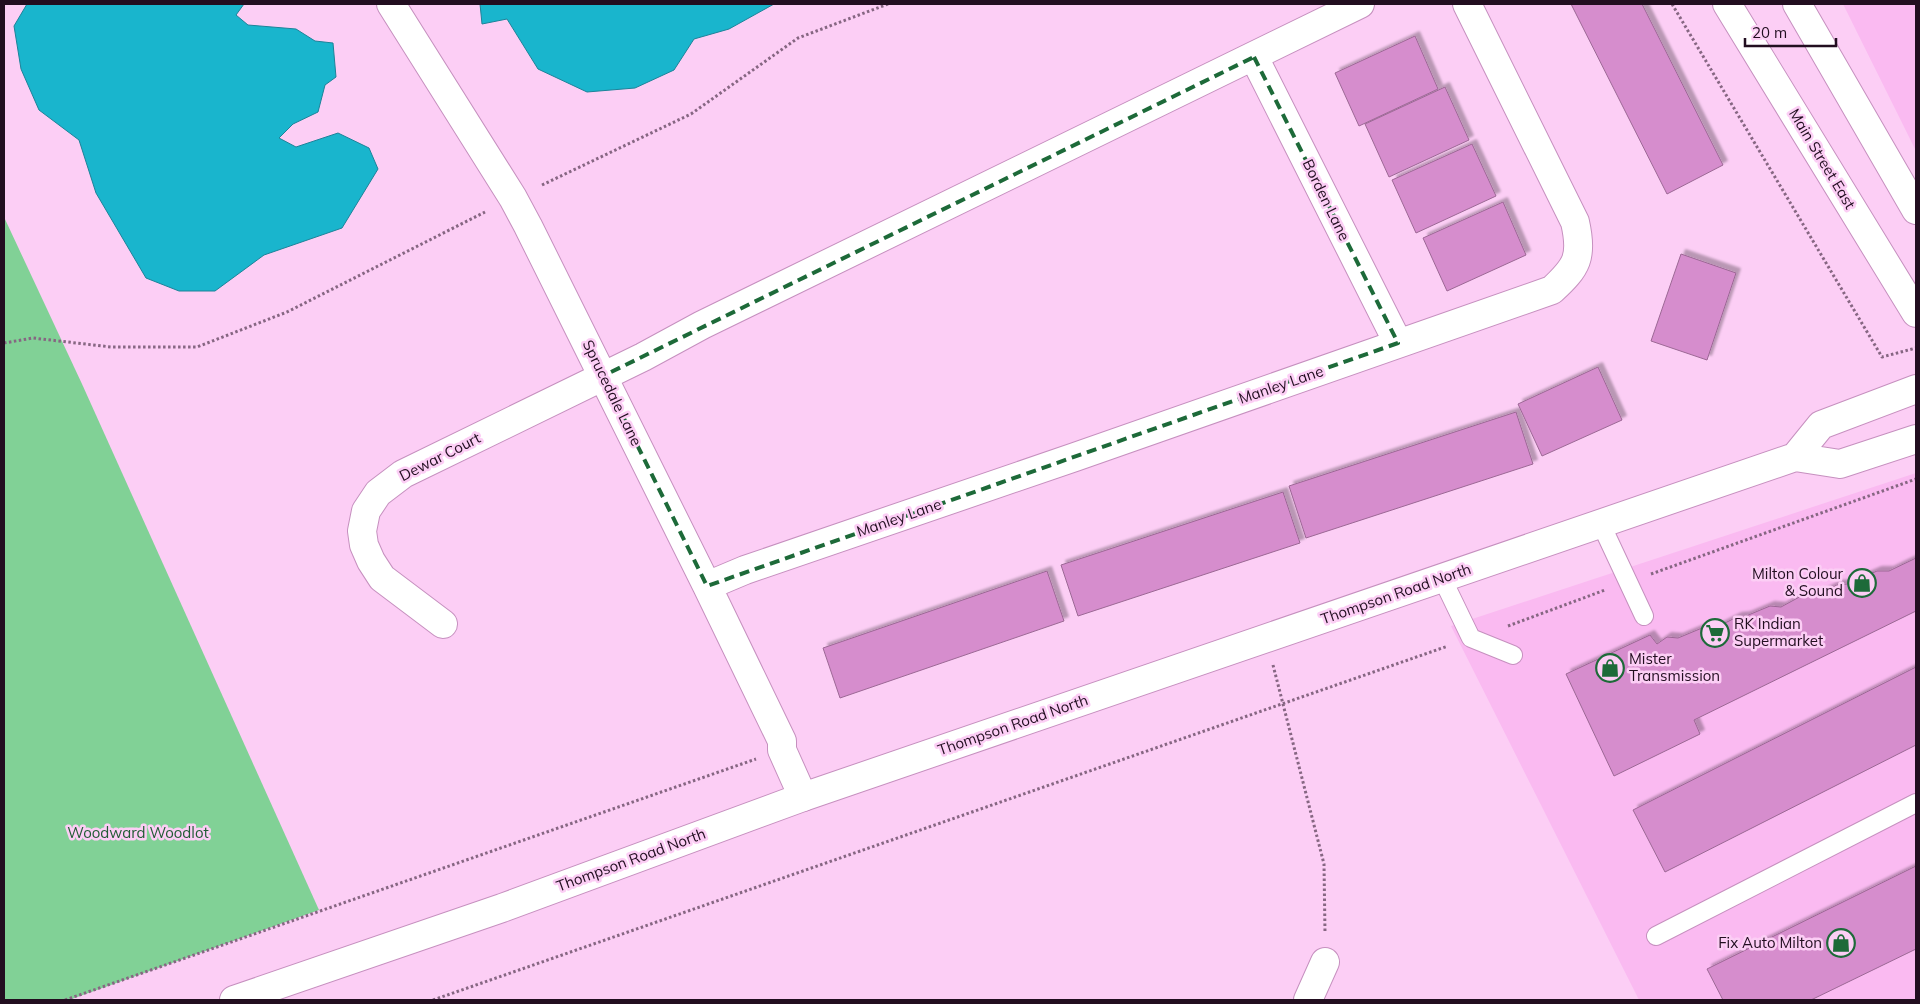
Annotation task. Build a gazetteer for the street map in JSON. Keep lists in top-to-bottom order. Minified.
{"streets":{"street":["Main Street East","Borden Lane","Manley Lane","Sprucedale Lane","Dewar Court","Thompson Road North"]},"crossings":[["Borden Lane","Manley Lane"],["Manley Lane","Sprucedale Lane"],["Sprucedale Lane","Dewar Court"],["Sprucedale Lane","Thompson Road North"]],"parks":["Woodward Woodlot"],"places":{"shop":["Milton Colour & Sound","Mister Transmission","Fix Auto Milton"],"supermarket":["RK Indian Supermarket"]},"scale_bar":"20 m"}
